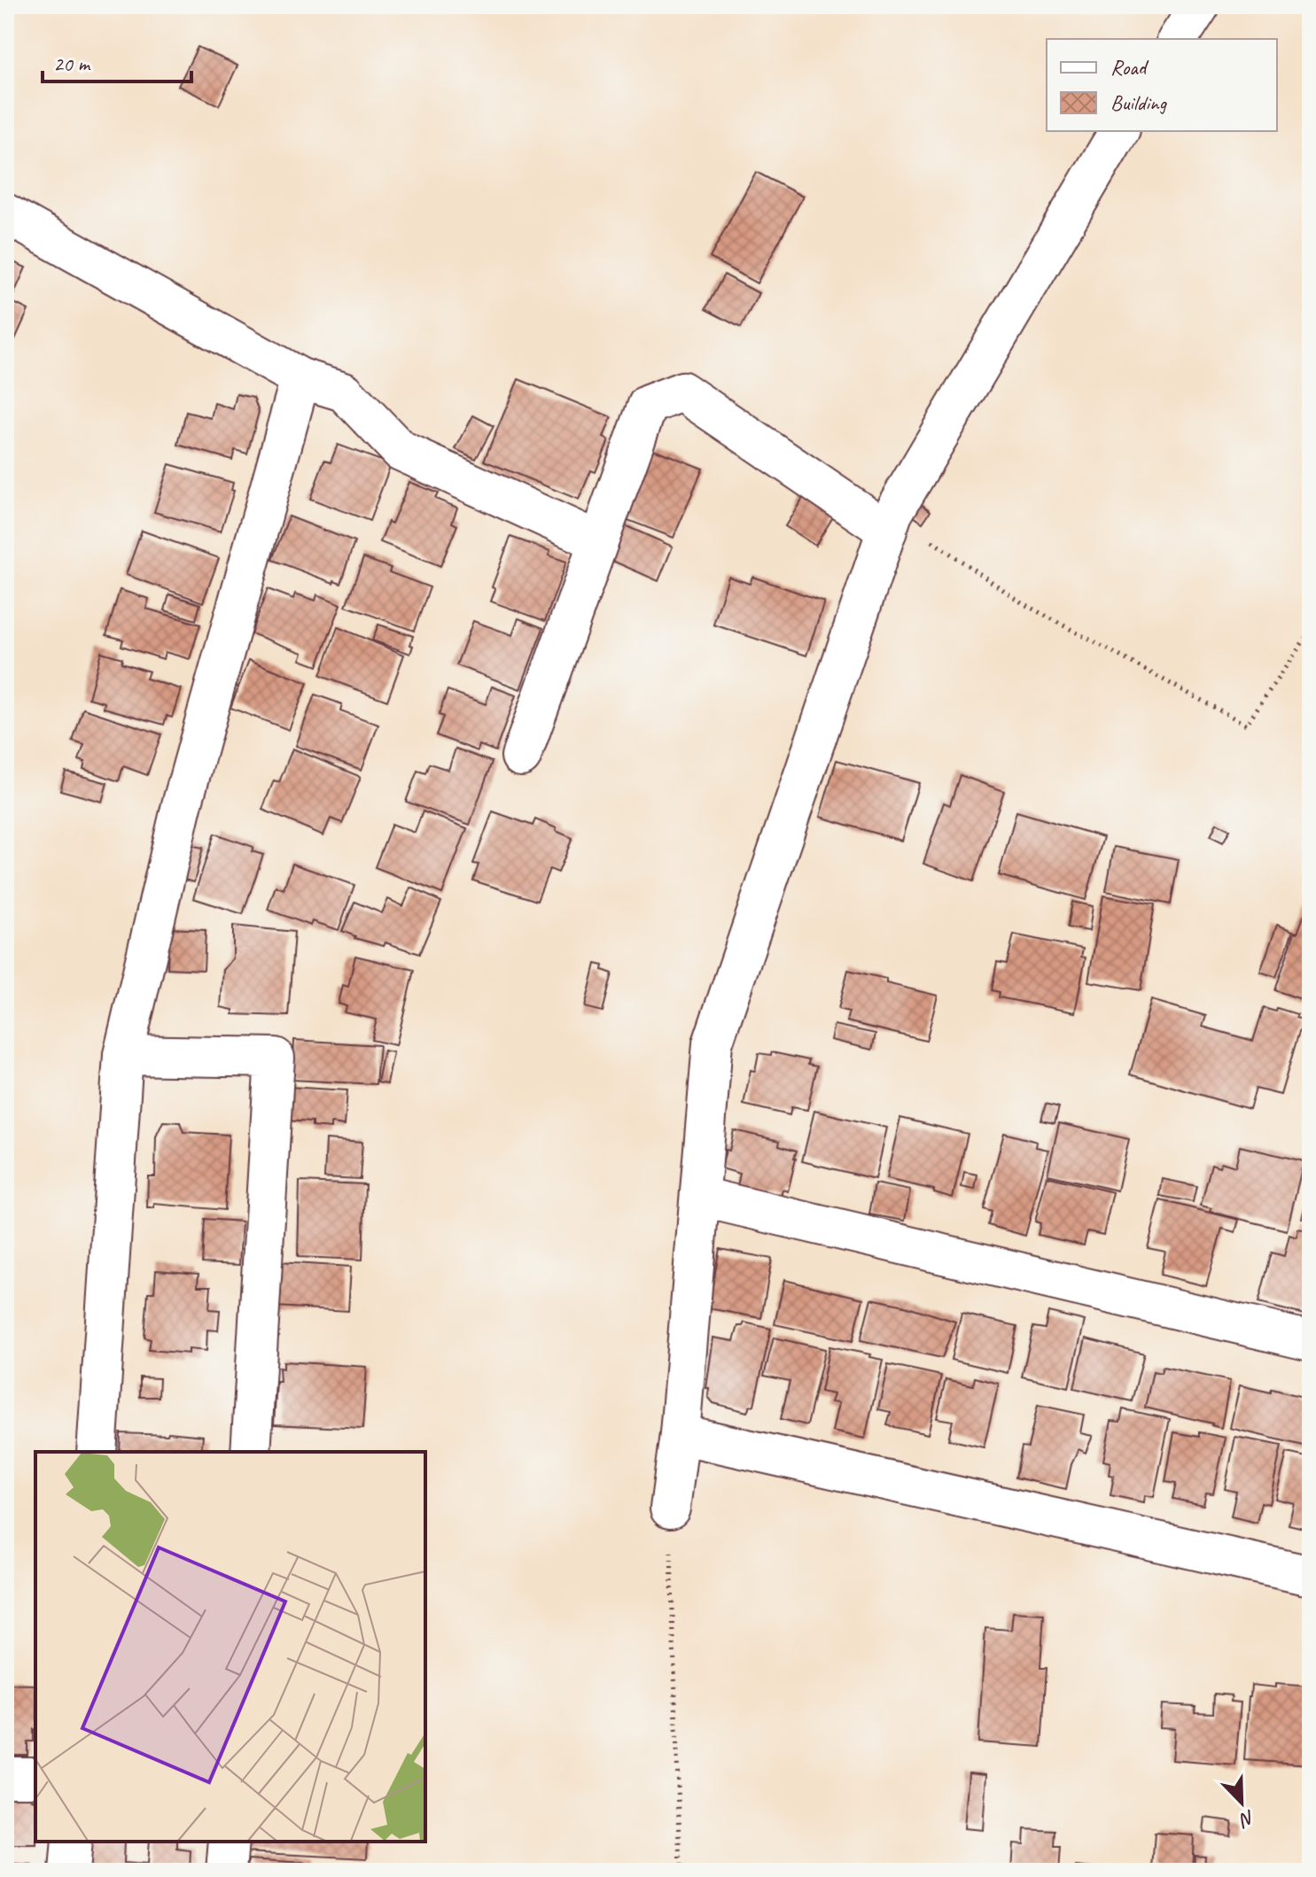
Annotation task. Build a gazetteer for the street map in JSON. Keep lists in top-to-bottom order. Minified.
{"legend":["Road","Building"],"scale_bar":"20 m","north":"bottom right"}
